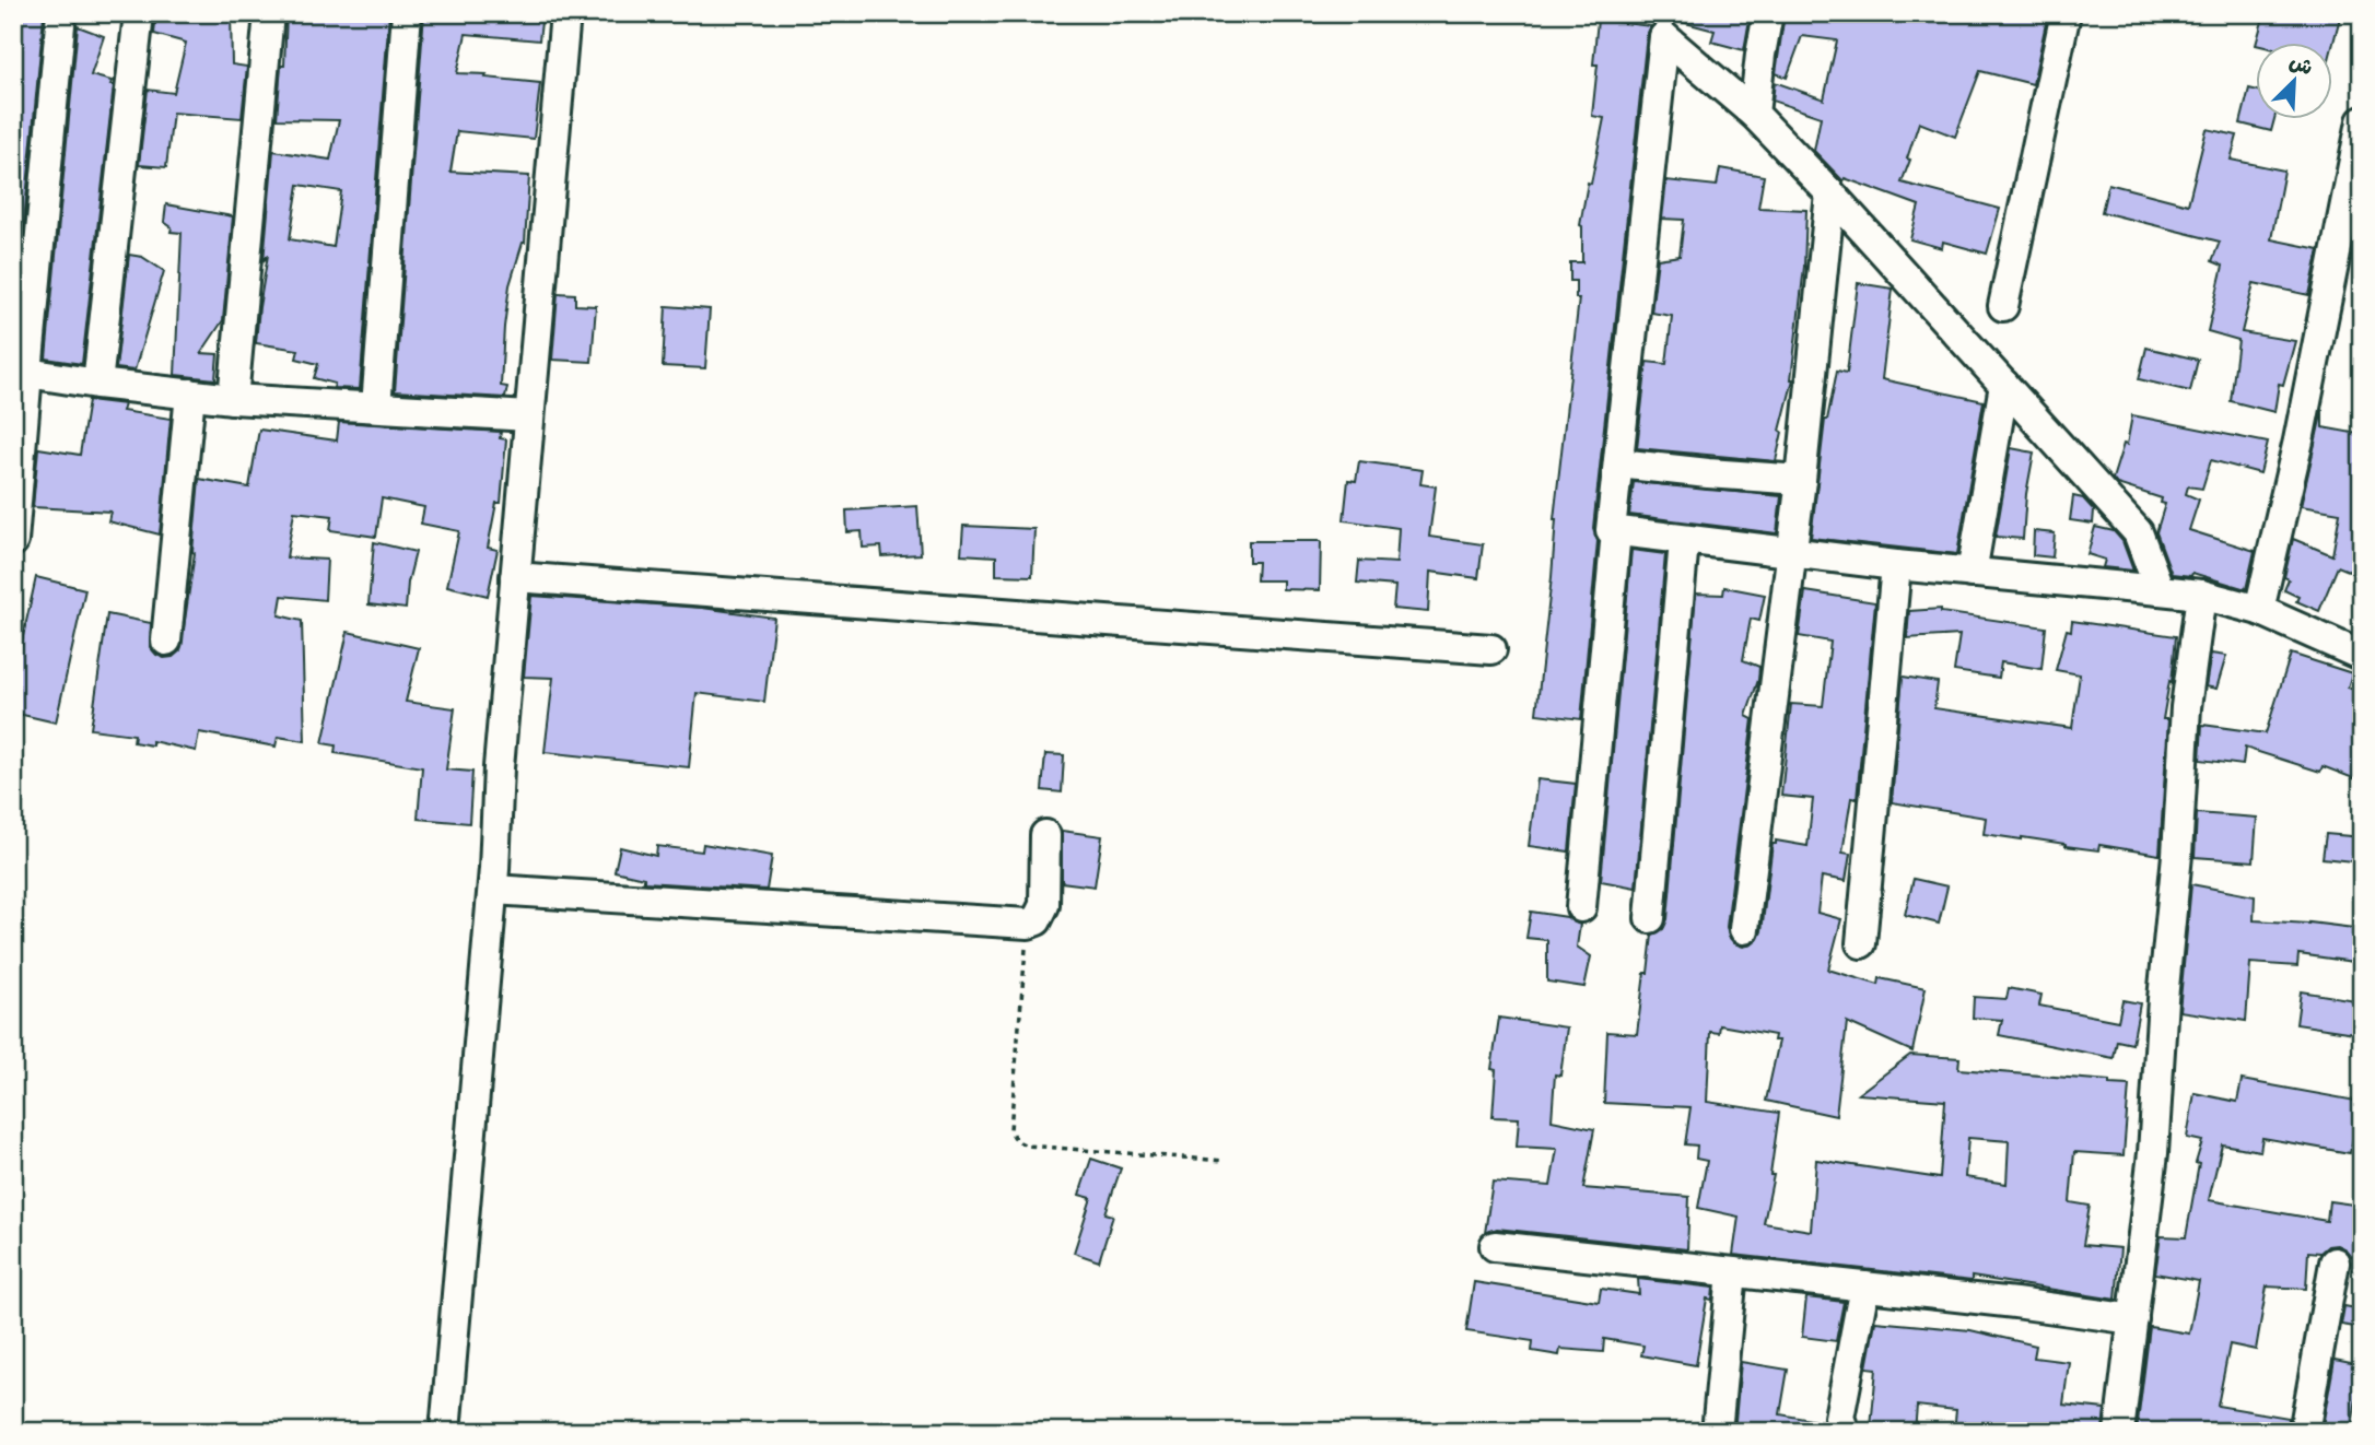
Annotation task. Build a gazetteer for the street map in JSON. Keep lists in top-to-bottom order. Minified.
{"north":"top right"}
